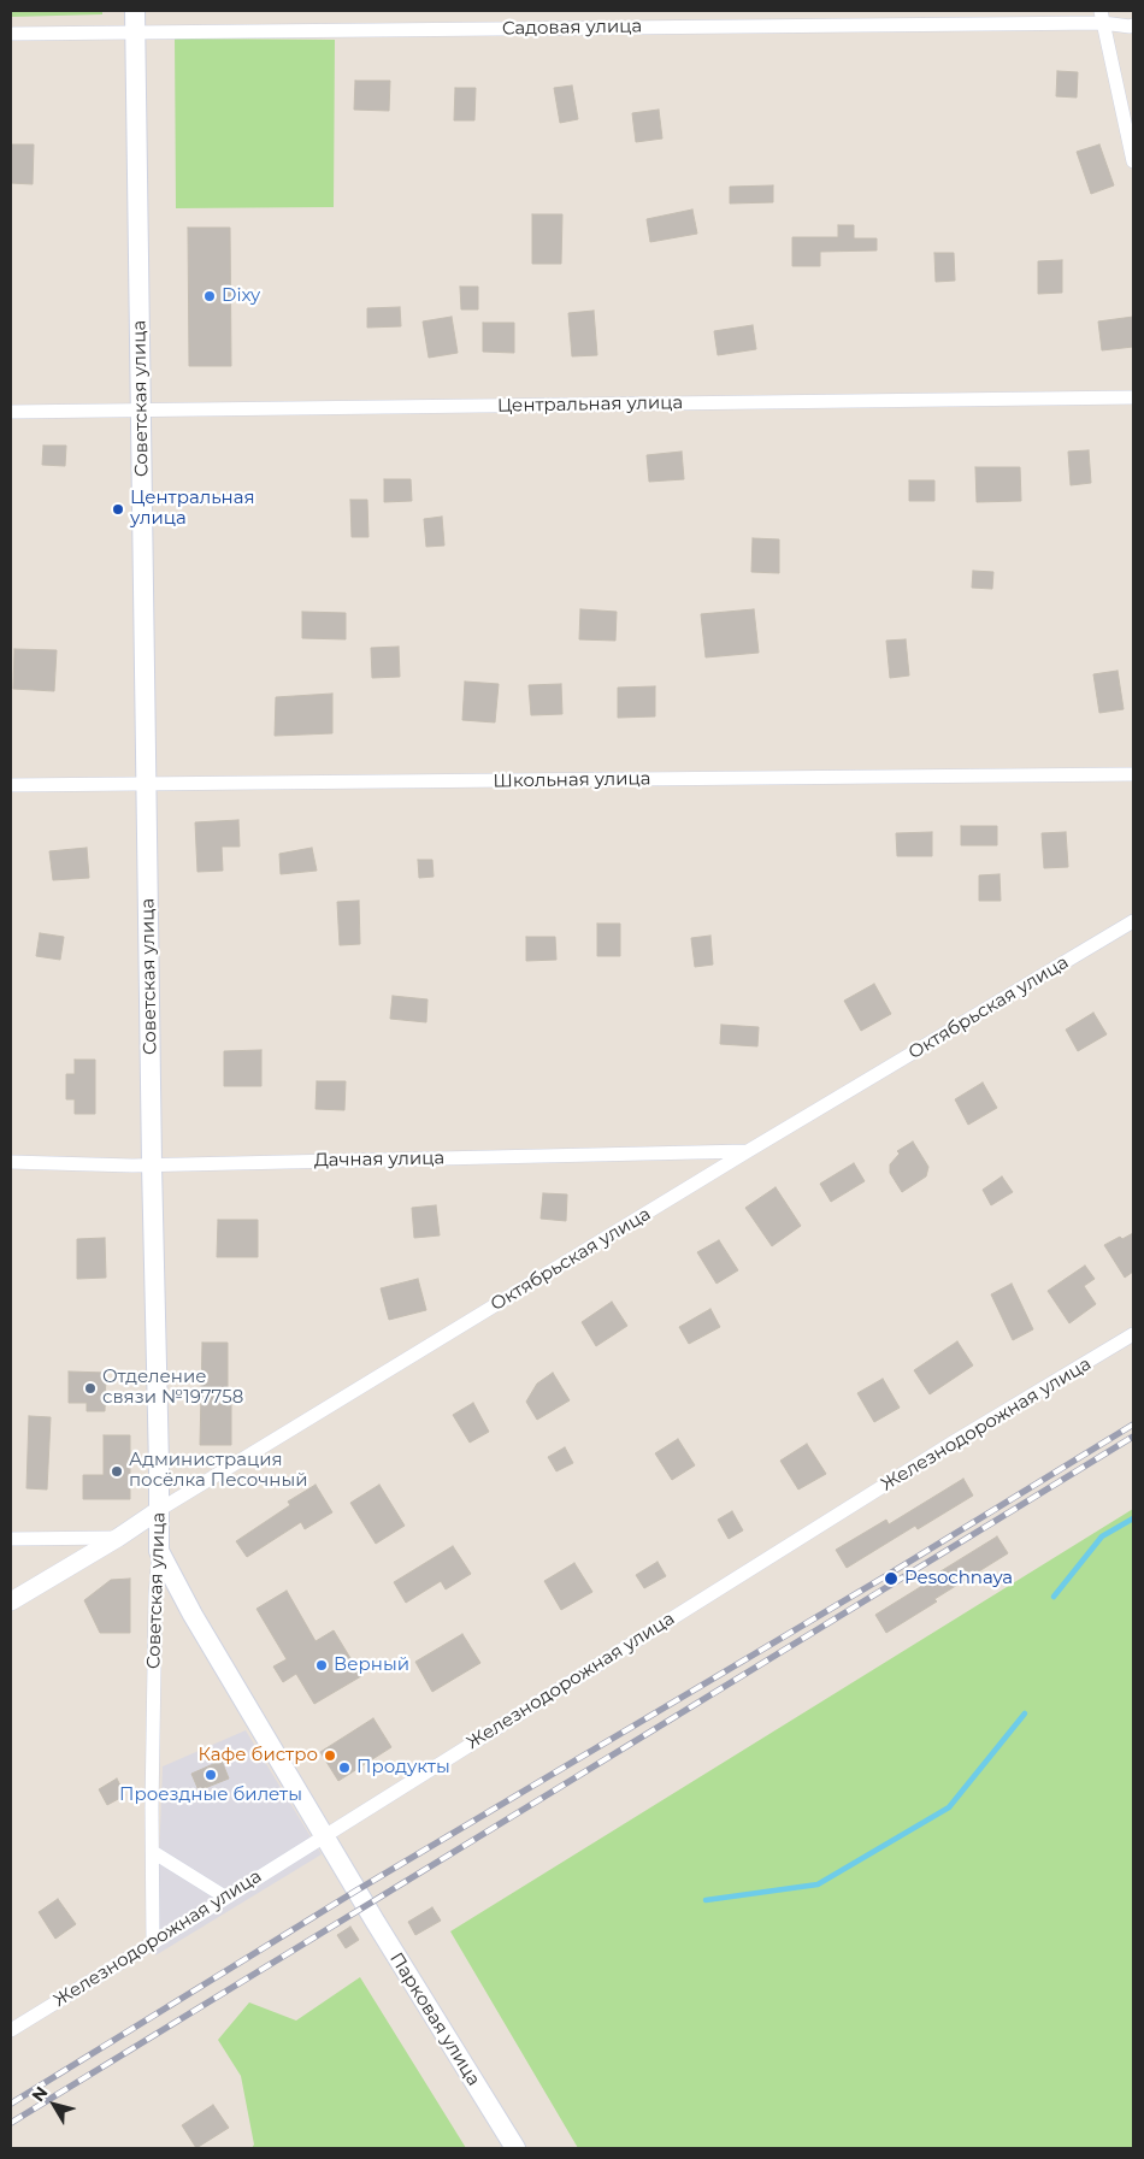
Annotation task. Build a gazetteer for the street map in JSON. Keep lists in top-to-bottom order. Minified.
{"streets":{"main road":["Советская улица","Парковая улица"],"street":["Садовая улица","Центральная улица","Школьная улица","Октябрьская улица","Дачная улица","Железнодорожная улица"]},"crossings":[["Садовая улица","Советская улица"],["Советская улица","Центральная улица"],["Советская улица","Школьная улица"],["Советская улица","Октябрьская улица"],["Советская улица","Дачная улица"],["Советская улица","Железнодорожная улица"],["Советская улица","Парковая улица"],["Октябрьская улица","Дачная улица"],["Железнодорожная улица","Парковая улица"]],"places":["Dixy","Центральная улица","Отделение связи №197758","Администрация посёлка Песочный","Pesochnaya","Верный","Кафе бистро","Продукты","Проездные билеты"],"north":"top left"}
